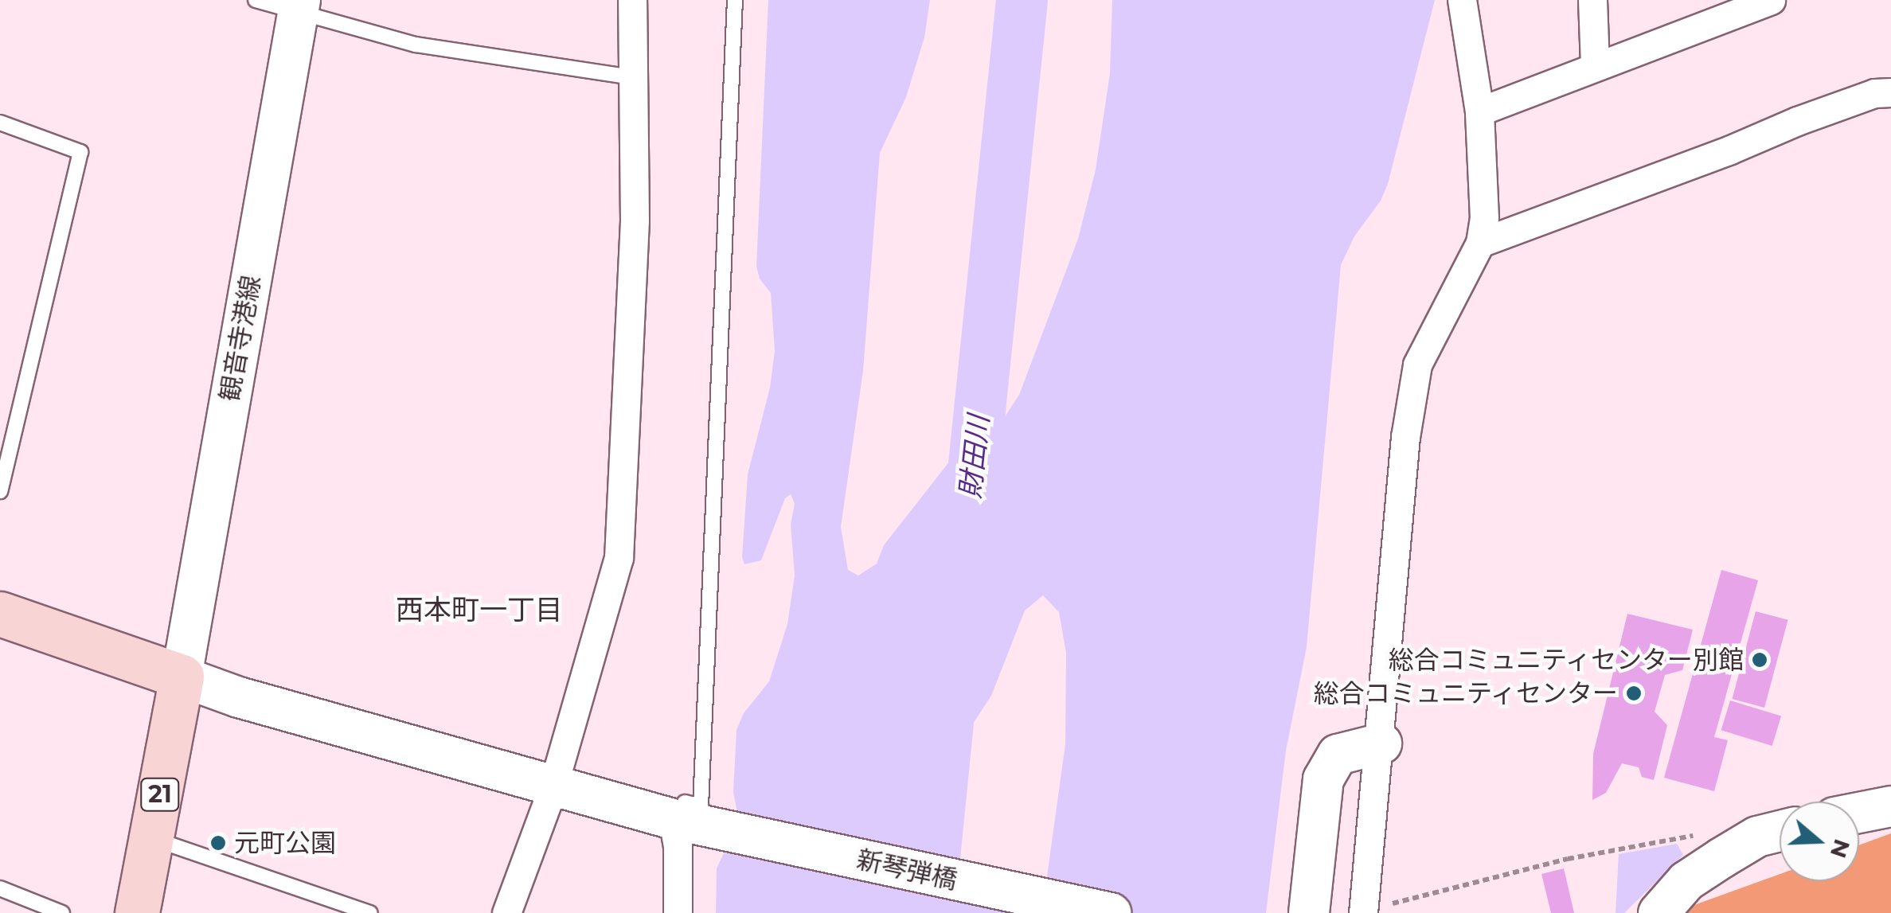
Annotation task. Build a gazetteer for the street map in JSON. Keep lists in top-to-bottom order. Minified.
{"streets":{"main road":["21"],"street":["観音寺港線","新琴弾橋"]},"crossings":[["観音寺港線","21"],["観音寺港線","新琴弾橋"],["21","新琴弾橋"]],"districts":["西本町一丁目"],"water":["財田川"],"places":["総合コミュニティセンター別館","総合コミュニティセンター","元町公園"],"north":"right"}
